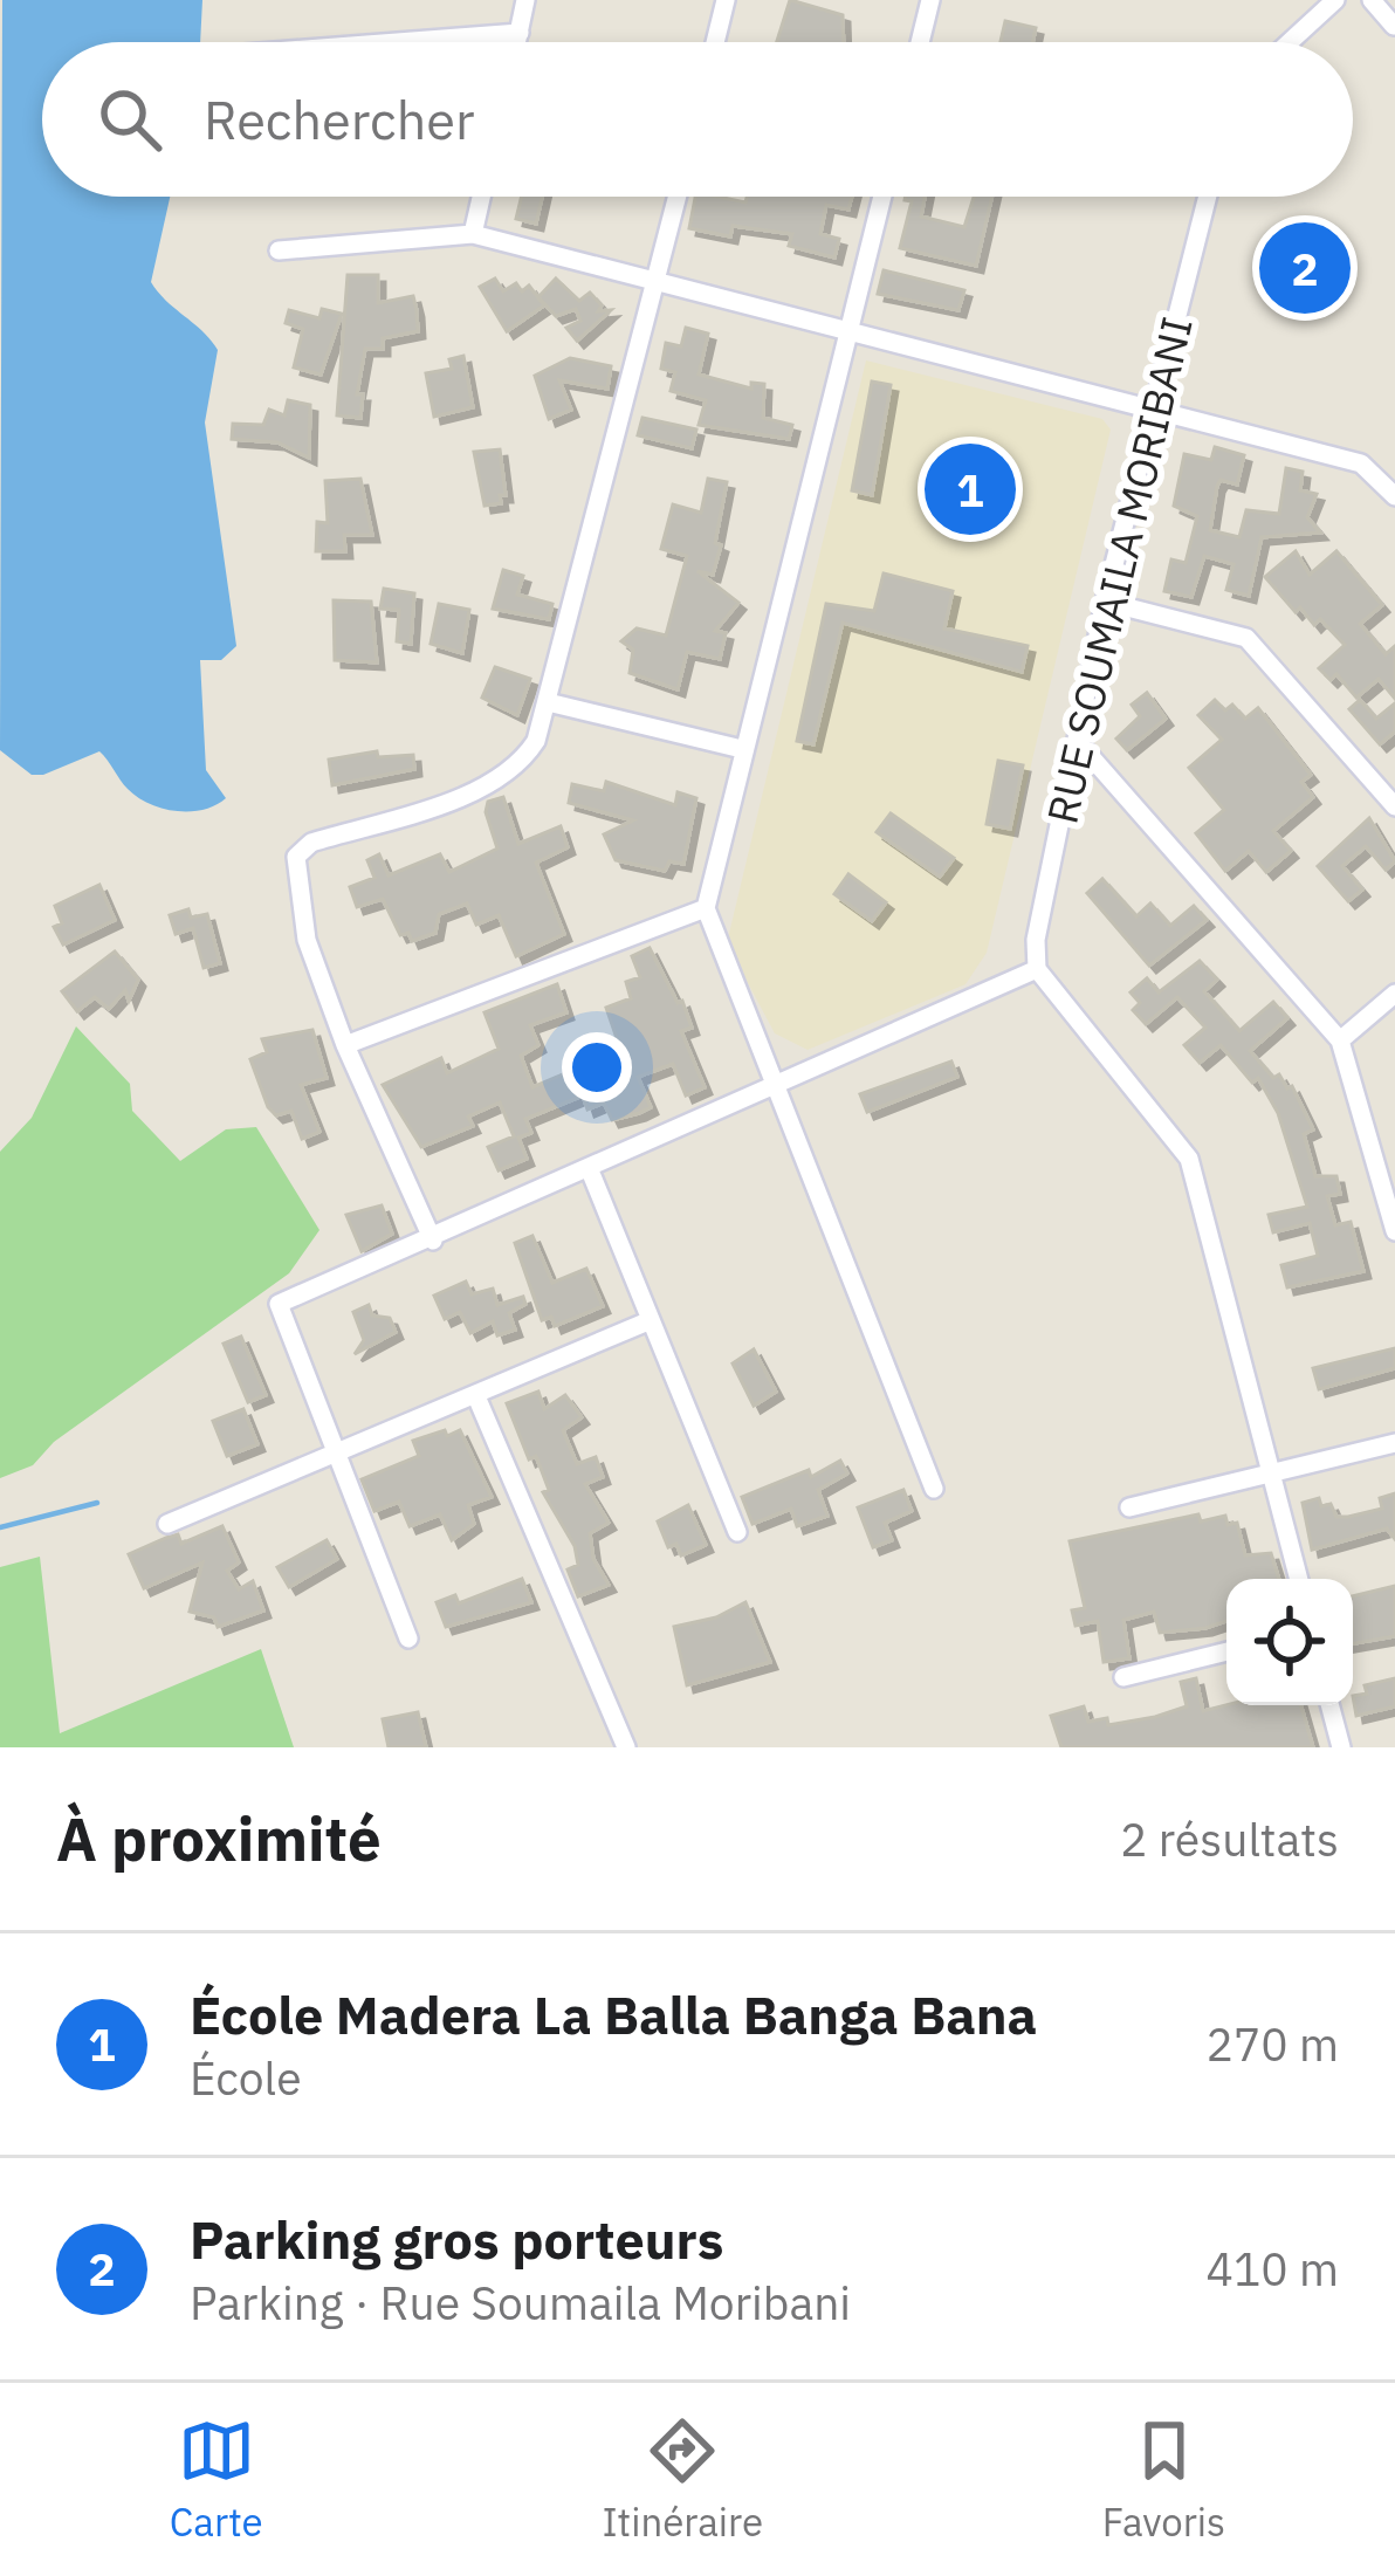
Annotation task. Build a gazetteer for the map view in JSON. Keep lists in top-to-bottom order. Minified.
{"streets":{"street":["RUE SOUMAILA MORIBANI"]},"page":{"search":"Rechercher","pins":["2","1"],"heading":["À proximité","2 résultats"],"list":[{"mark":"1","name":"École Madera La Balla Banga Bana","note":"École","value":"270 m"},{"mark":"2","name":"Parking gros porteurs","note":"Parking · Rue Soumaila Moribani","value":"410 m"}],"nav":["Carte","Itinéraire","Favoris"]}}
